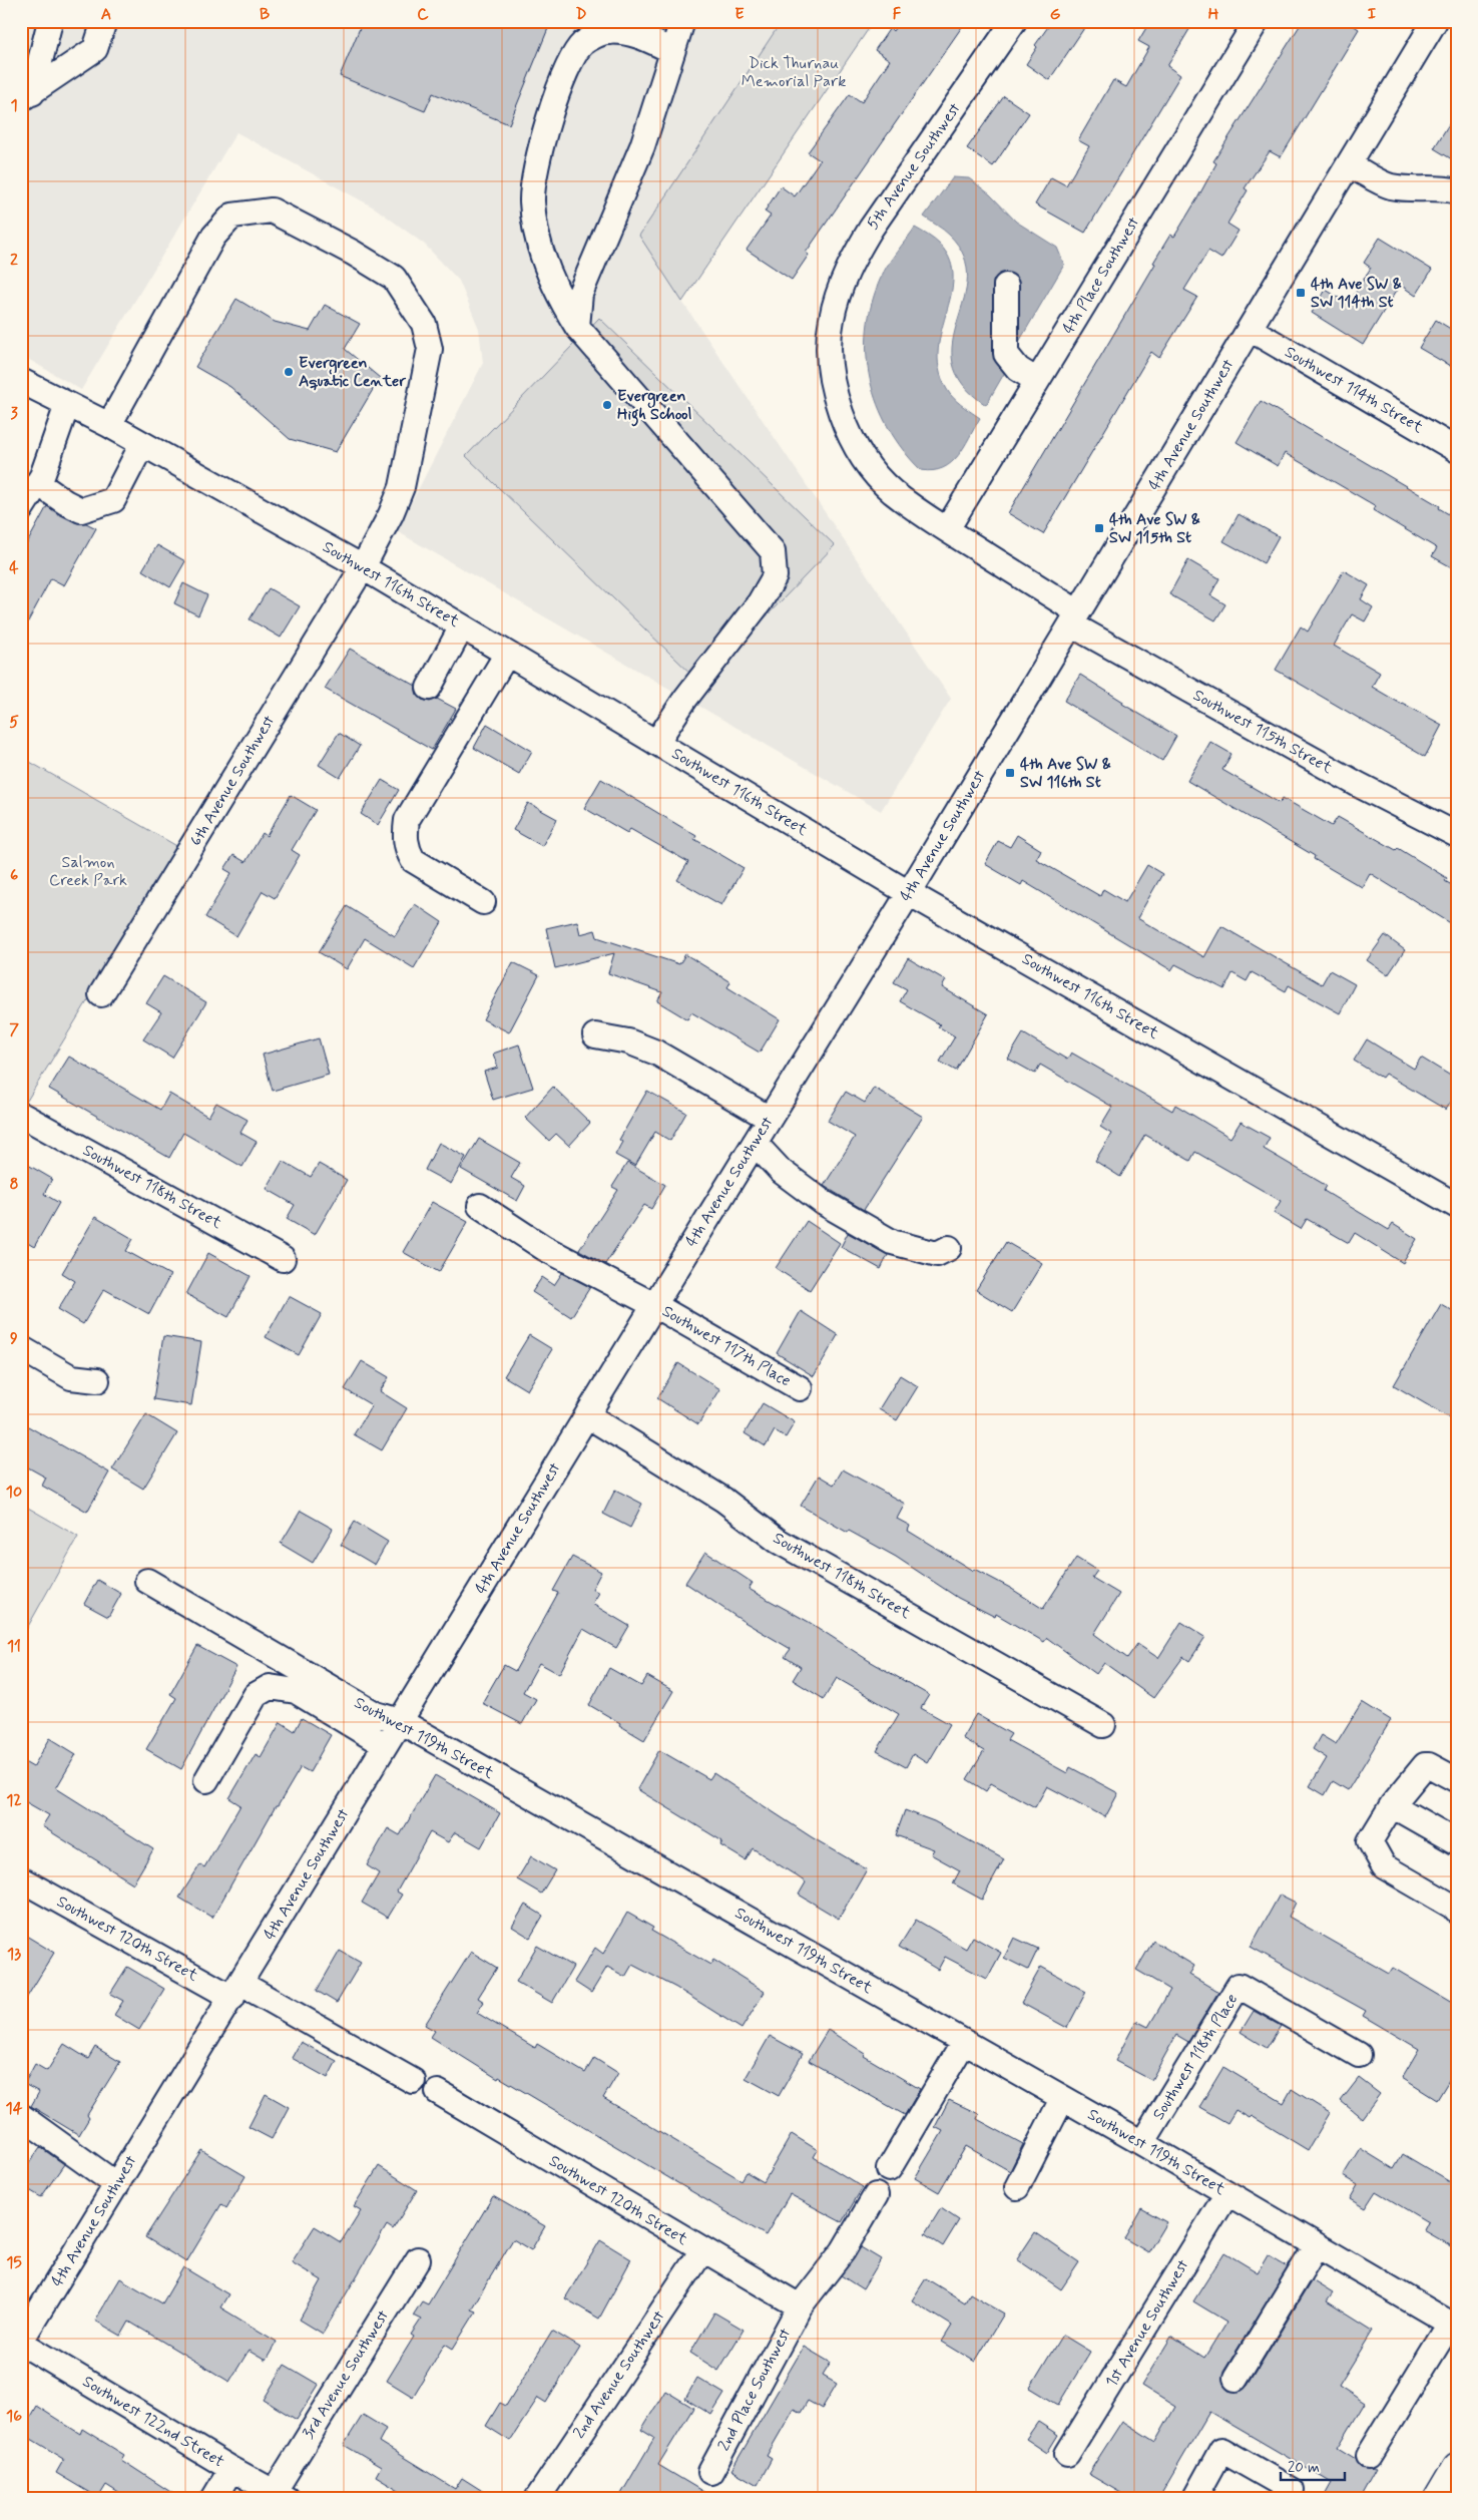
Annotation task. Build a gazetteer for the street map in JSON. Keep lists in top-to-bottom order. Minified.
{"streets":{"street":["5th Avenue Southwest","4th Place Southwest","Southwest 114th Street","4th Avenue Southwest","Southwest 116th Street","Southwest 115th Street","6th Avenue Southwest","Southwest 118th Street","Southwest 117th Place","Southwest 119th Street","Southwest 120th Street","Southwest 118th Place","1st Avenue Southwest","3rd Avenue Southwest","2nd Avenue Southwest","2nd Place Southwest","Southwest 122nd Street"]},"crossings":[["5th Avenue Southwest","Southwest 115th Street"],["4th Place Southwest","Southwest 115th Street"],["Southwest 114th Street","4th Avenue Southwest"],["4th Avenue Southwest","Southwest 116th Street"],["4th Avenue Southwest","Southwest 115th Street"],["4th Avenue Southwest","Southwest 118th Street"],["4th Avenue Southwest","Southwest 117th Place"],["4th Avenue Southwest","Southwest 119th Street"],["4th Avenue Southwest","Southwest 120th Street"],["4th Avenue Southwest","Southwest 122nd Street"],["Southwest 116th Street","6th Avenue Southwest"],["Southwest 119th Street","Southwest 118th Place"],["Southwest 119th Street","1st Avenue Southwest"],["Southwest 120th Street","2nd Avenue Southwest"],["Southwest 120th Street","2nd Place Southwest"],["3rd Avenue Southwest","Southwest 122nd Street"]],"parks":["Dick Thurnau Memorial Park","Salmon Creek Park"],"places":{"transit":["4th Ave SW & SW 114th St","4th Ave SW & SW 115th St","4th Ave SW & SW 116th St"],"other":["Evergreen Aquatic Center","Evergreen High School"]},"scale_bar":"20 m","grid":{"columns":["A","B","C","D","E","F","G","H","I"],"rows":["1","2","3","4","5","6","7","8","9","10","11","12","13","14","15","16"]}}
